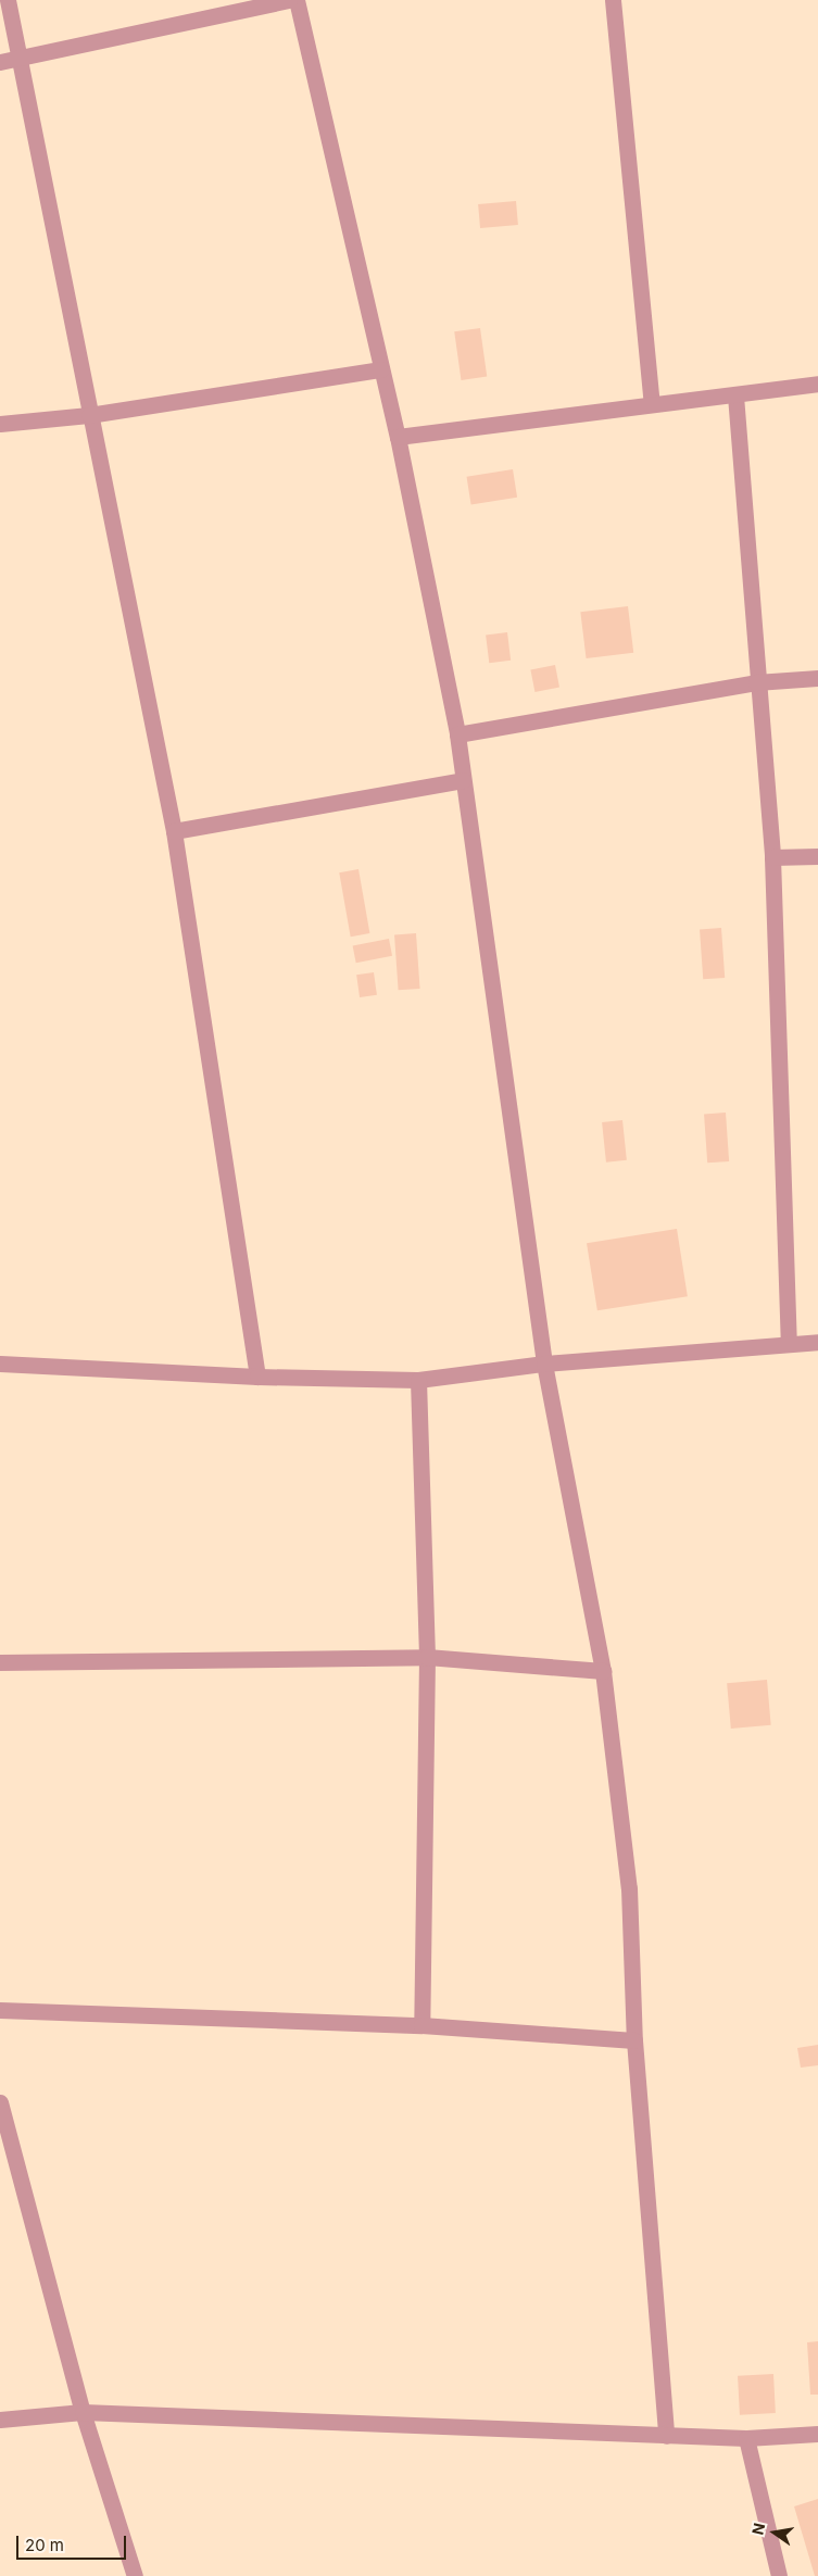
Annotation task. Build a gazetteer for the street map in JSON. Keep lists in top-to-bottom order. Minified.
{"scale_bar":"20 m","north":"left"}
